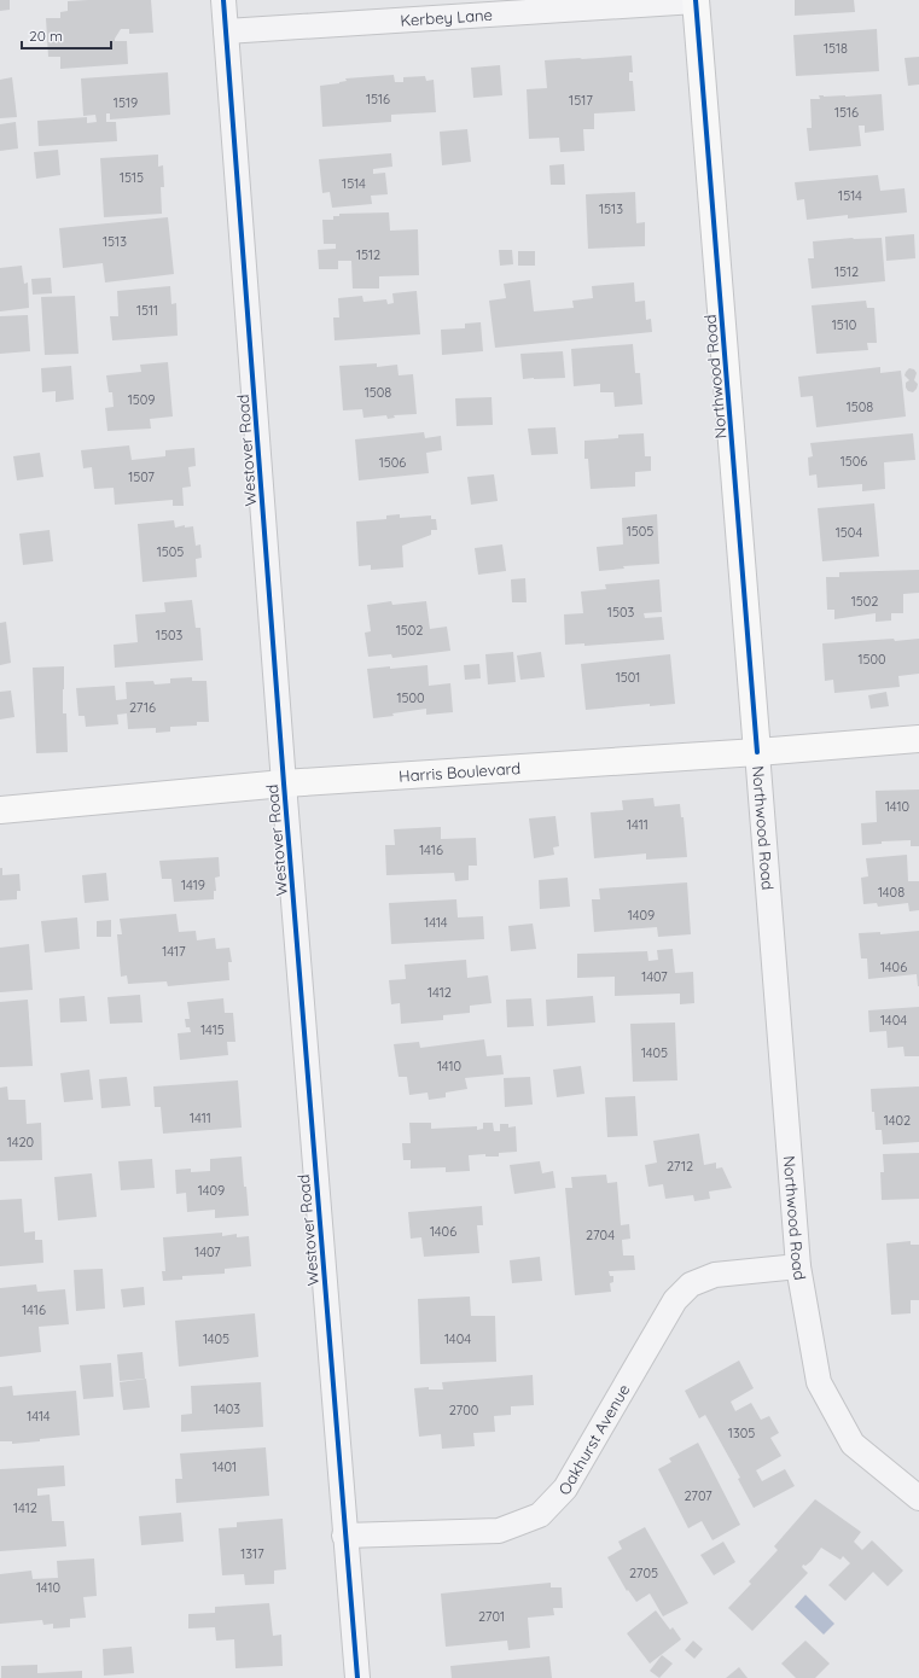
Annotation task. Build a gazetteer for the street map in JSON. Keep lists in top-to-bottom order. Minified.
{"streets":{"street":["Kerbey Lane","Northwood Road","Westover Road","Harris Boulevard","Oakhurst Avenue"]},"crossings":[["Kerbey Lane","Northwood Road"],["Kerbey Lane","Westover Road"],["Northwood Road","Harris Boulevard"],["Northwood Road","Oakhurst Avenue"],["Westover Road","Harris Boulevard"],["Westover Road","Oakhurst Avenue"]],"house_numbers":["1518","1516","1517","1519","1516","1515","1514","1514","1513","1513","1512","1512","1511","1510","1508","1509","1508","1506","1506","1507","1505","1504","1505","1502","1503","1502","1503","1500","1501","1500","2716","1410","1411","1416","1419","1408","1409","1414","1417","1406","1407","1412","1404","1415","1405","1410","1411","1402","1420","2712","1409","1406","2704","1407","1416","1405","1404","1403","2700","1414","1305","1401","2707","1412","1317","2705","1410","2701"],"scale_bar":"20 m"}
